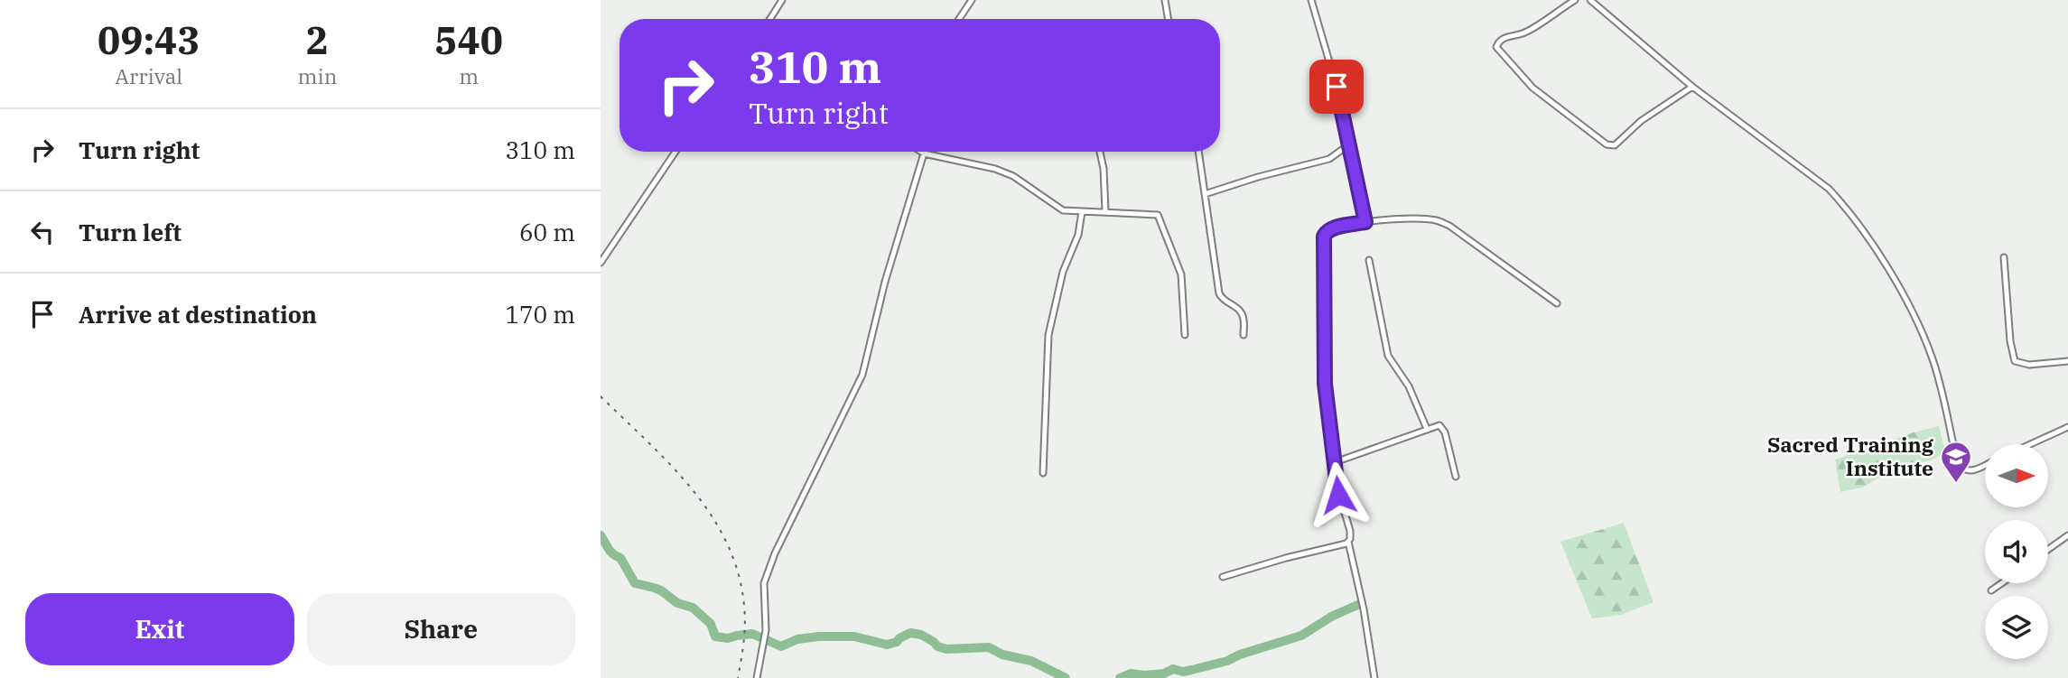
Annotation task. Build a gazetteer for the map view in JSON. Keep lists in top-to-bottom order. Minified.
{"places":{"school or university":["Sacred Training Institute"]},"north":"right","page":{"eta":["09:43","Arrival","2","min","540","m"],"turn":["310 m","Turn right"],"list":[{"name":"Turn right","value":"310 m"},{"name":"Turn left","value":"60 m"},{"name":"Arrive at destination","value":"170 m"}],"buttons":["Exit","Share"]}}
